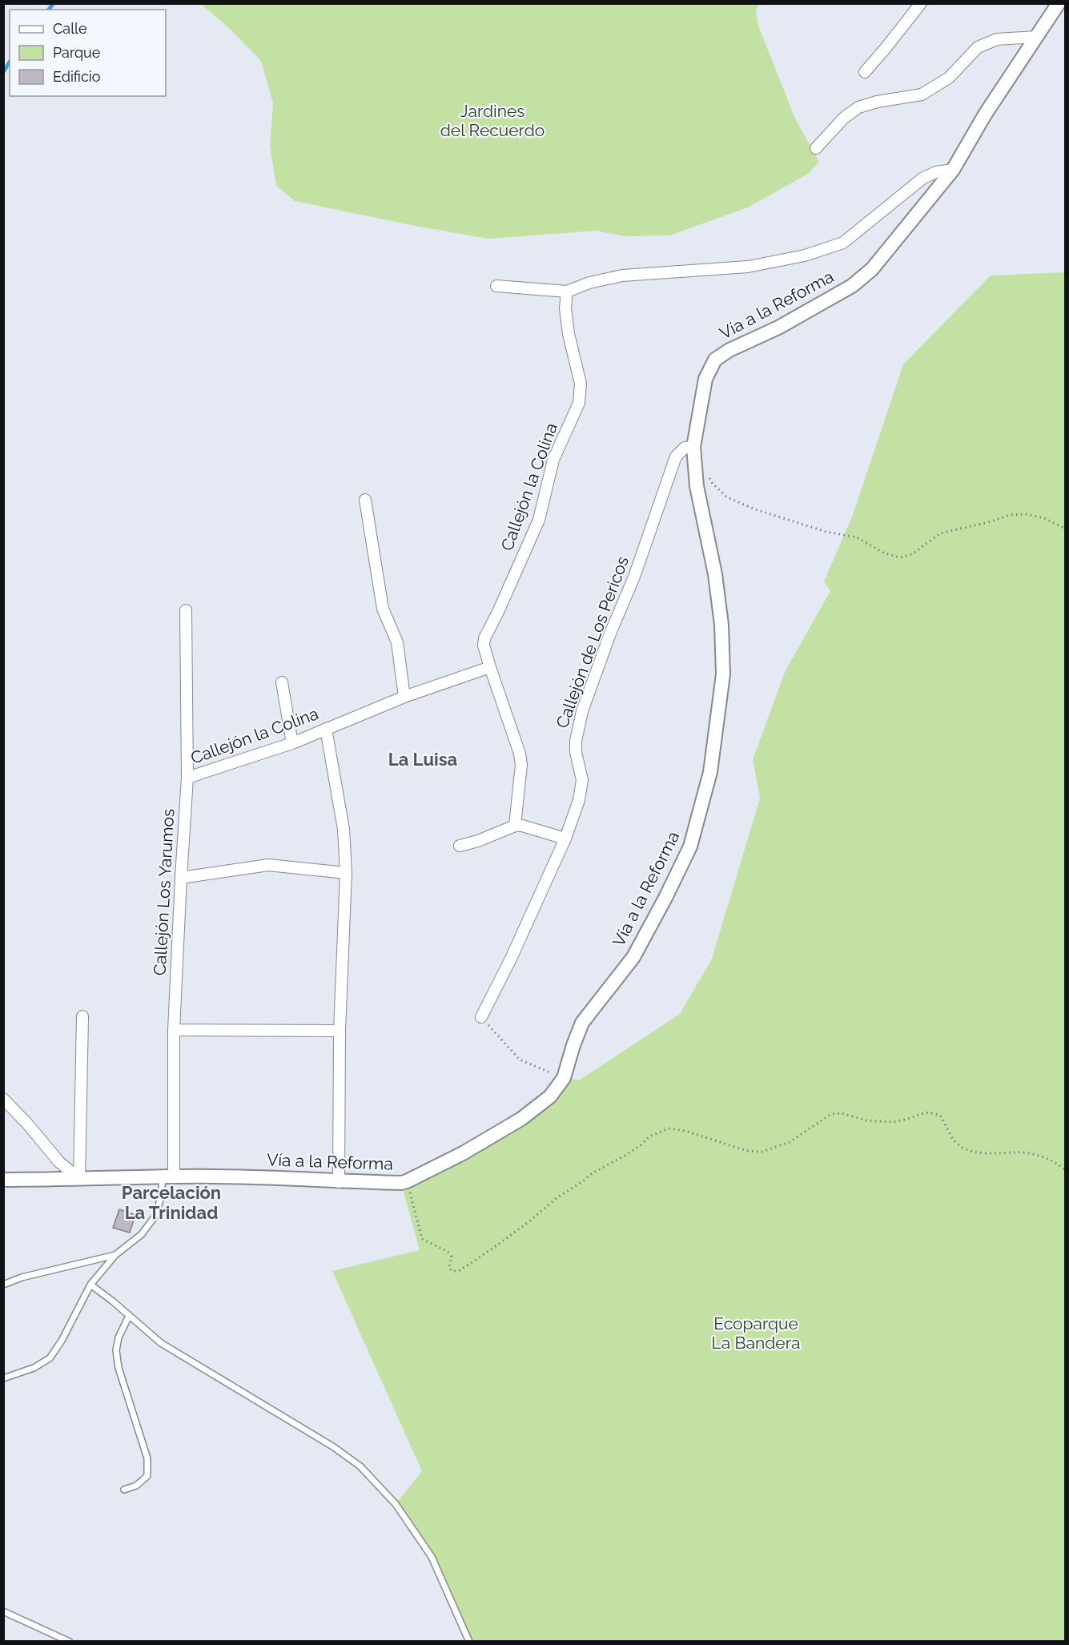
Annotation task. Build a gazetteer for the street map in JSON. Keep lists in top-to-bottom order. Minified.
{"streets":{"street":["Vía a la Reforma","Callejón la Colina","Callejón de Los Pericos","Callejón Los Yarumos"]},"crossings":[["Vía a la Reforma","Callejón de Los Pericos"],["Vía a la Reforma","Callejón Los Yarumos"],["Callejón la Colina","Callejón Los Yarumos"]],"districts":["La Luisa","Parcelación La Trinidad"],"parks":["Jardines del Recuerdo","Ecoparque La Bandera"],"legend":["Calle","Parque","Edificio"]}
